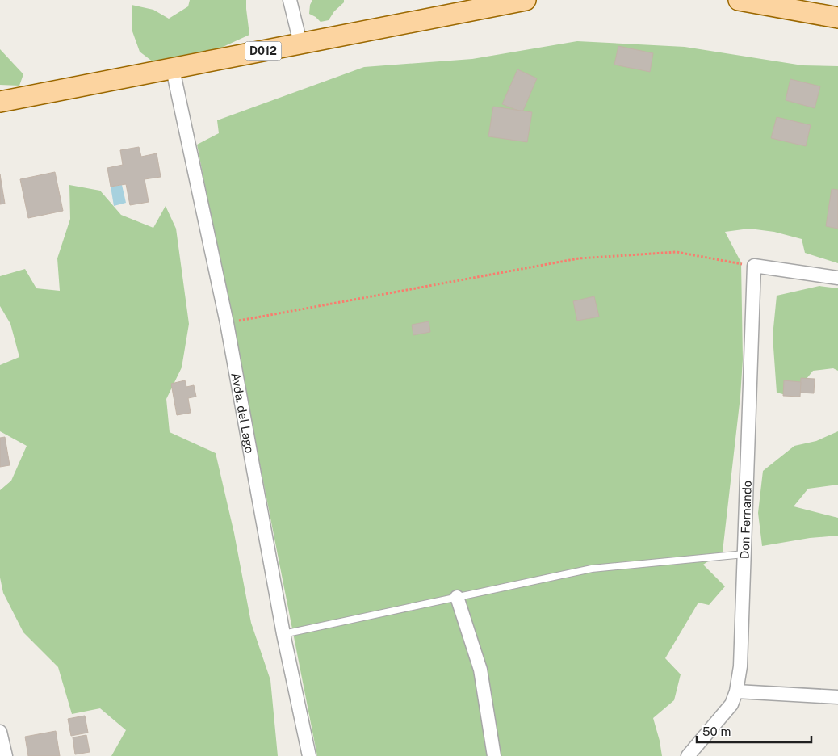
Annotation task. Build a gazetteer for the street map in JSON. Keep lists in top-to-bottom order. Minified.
{"streets":{"main road":["D012"],"street":["Avda. del Lago","Don Fernando"]},"crossings":[["D012","Avda. del Lago"]],"scale_bar":"50 m"}
